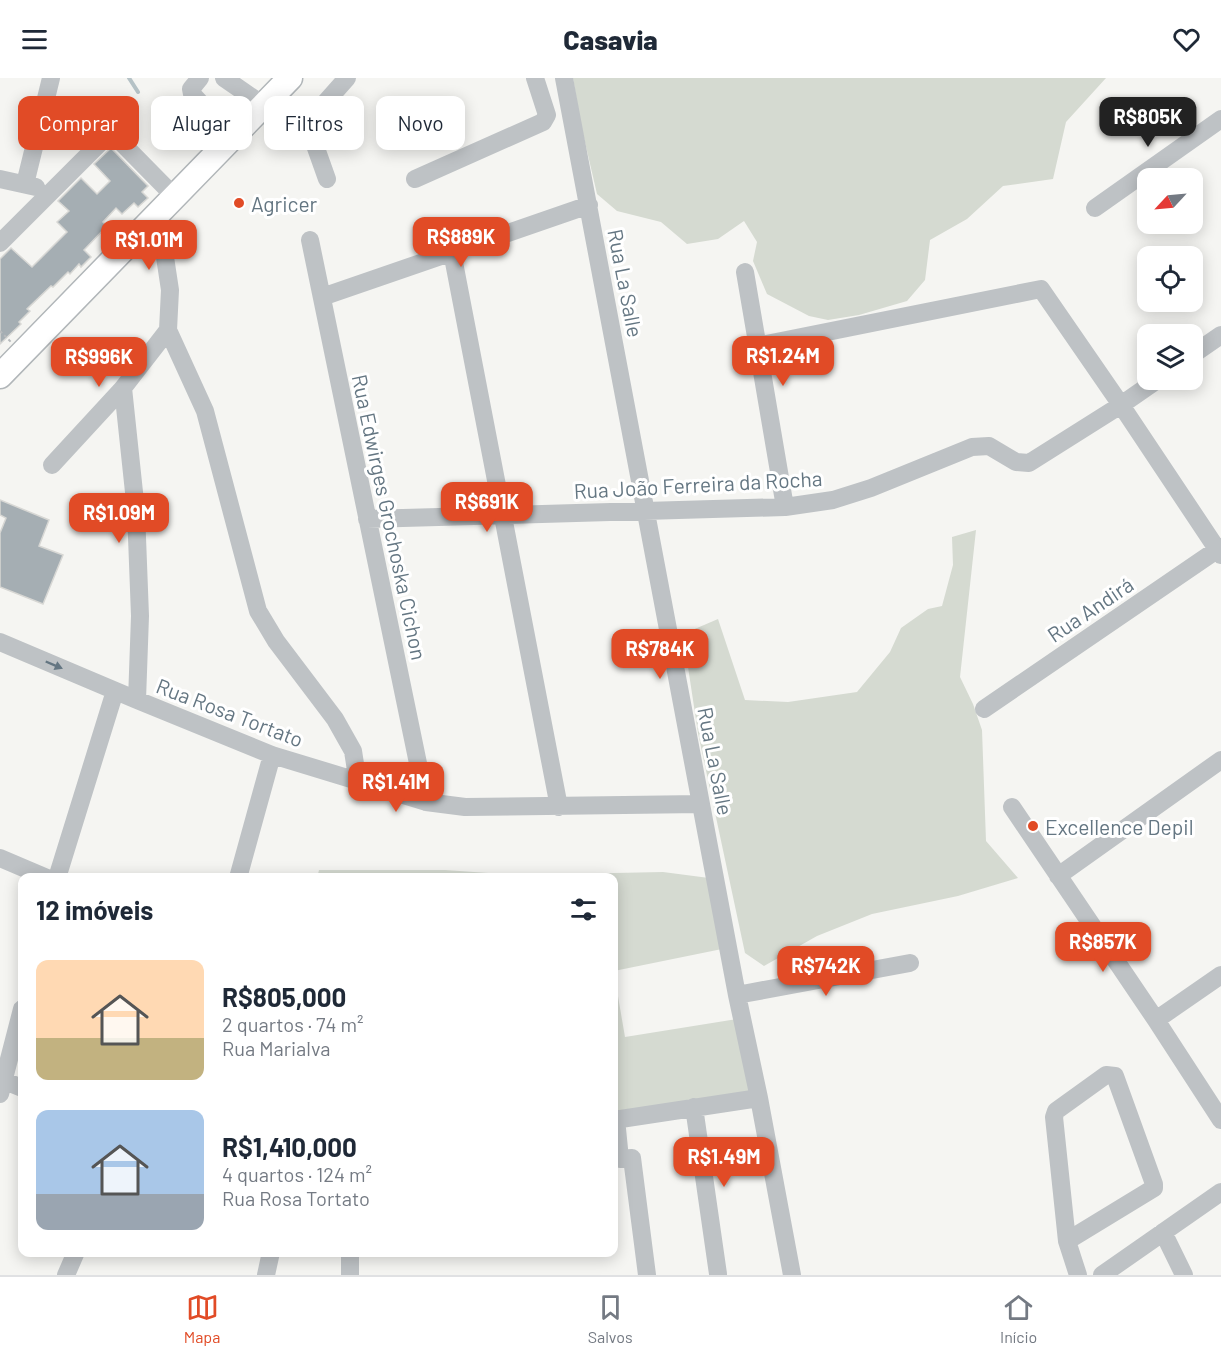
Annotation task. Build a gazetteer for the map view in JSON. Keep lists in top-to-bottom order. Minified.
{"streets":{"street":["Rua La Salle","Rua João Ferreira da Rocha","Rua Edwirges Grochoska Cichon","Rua Andirá","Rua Rosa Tortato"]},"crossings":[["Rua La Salle","Rua João Ferreira da Rocha"],["Rua La Salle","Rua Rosa Tortato"],["Rua João Ferreira da Rocha","Rua Edwirges Grochoska Cichon"],["Rua Edwirges Grochoska Cichon","Rua Rosa Tortato"]],"places":["Agricer","Excellence Depil"],"north":"bottom left","page":{"header":"Casavia","chip":["Comprar","Alugar","Filtros","Novo"],"price":["R$805K","R$889K","R$1.01M","R$1.24M","R$996K","R$691K","R$1.09M","R$784K","R$1.41M","R$857K","R$742K","R$1.49M"],"heading":"12 imóveis","list":[{"name":"R$805,000","note":"2 quartos · 74 m² · Rua Marialva"},{"name":"R$1,410,000","note":"4 quartos · 124 m² · Rua Rosa Tortato"}],"tabs":["Mapa","Salvos","Início"]}}
